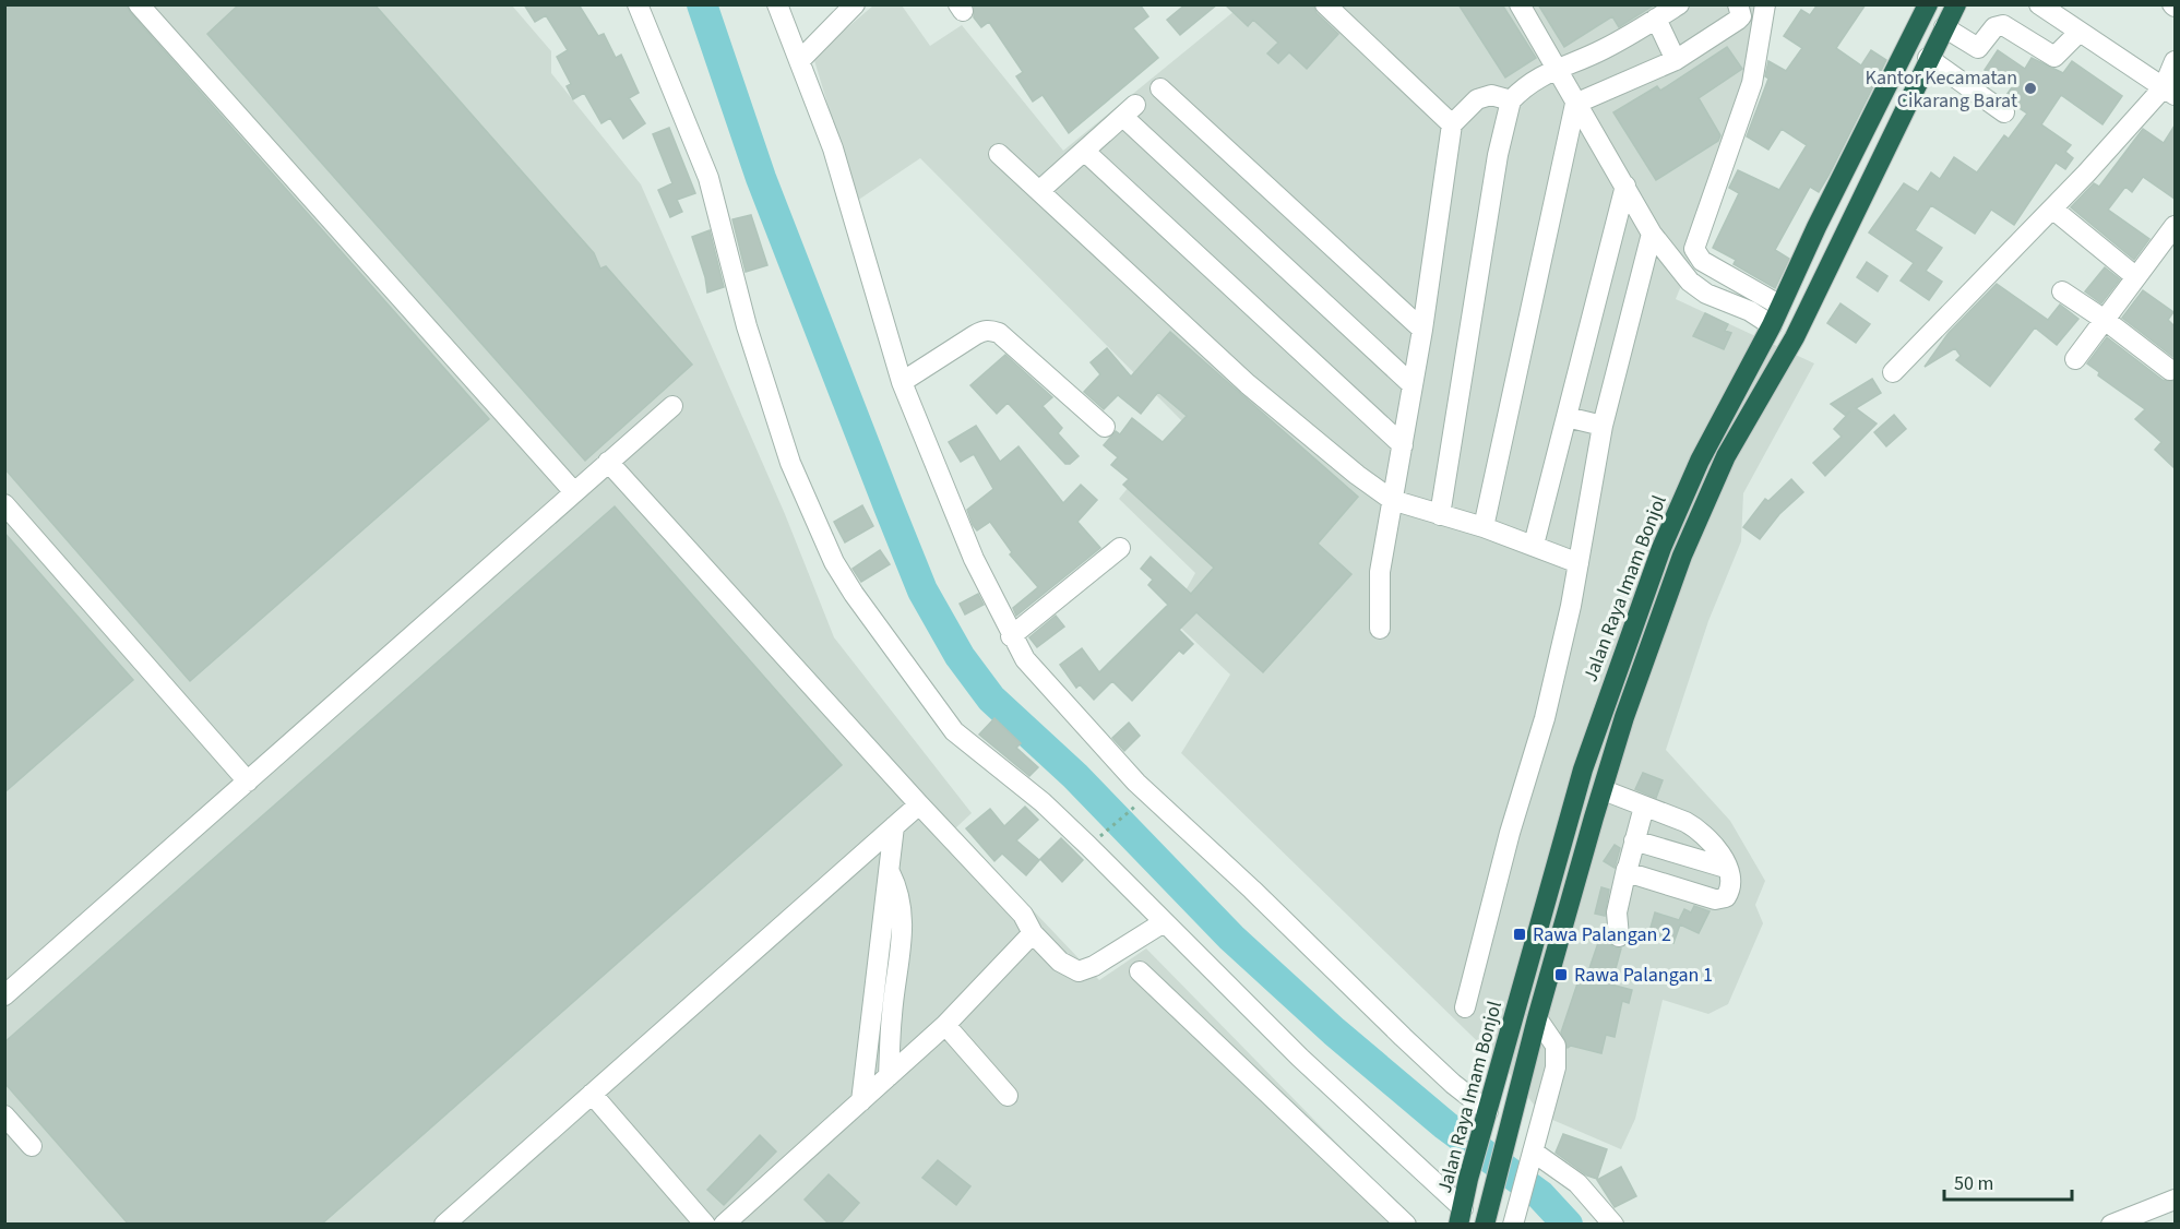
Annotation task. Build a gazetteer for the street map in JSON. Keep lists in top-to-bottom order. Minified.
{"streets":{"highway":["Jalan Raya Imam Bonjol"]},"places":{"other":["Kantor Kecamatan Cikarang Barat"],"transit":["Rawa Palangan 2","Rawa Palangan 1"]},"scale_bar":"50 m"}
